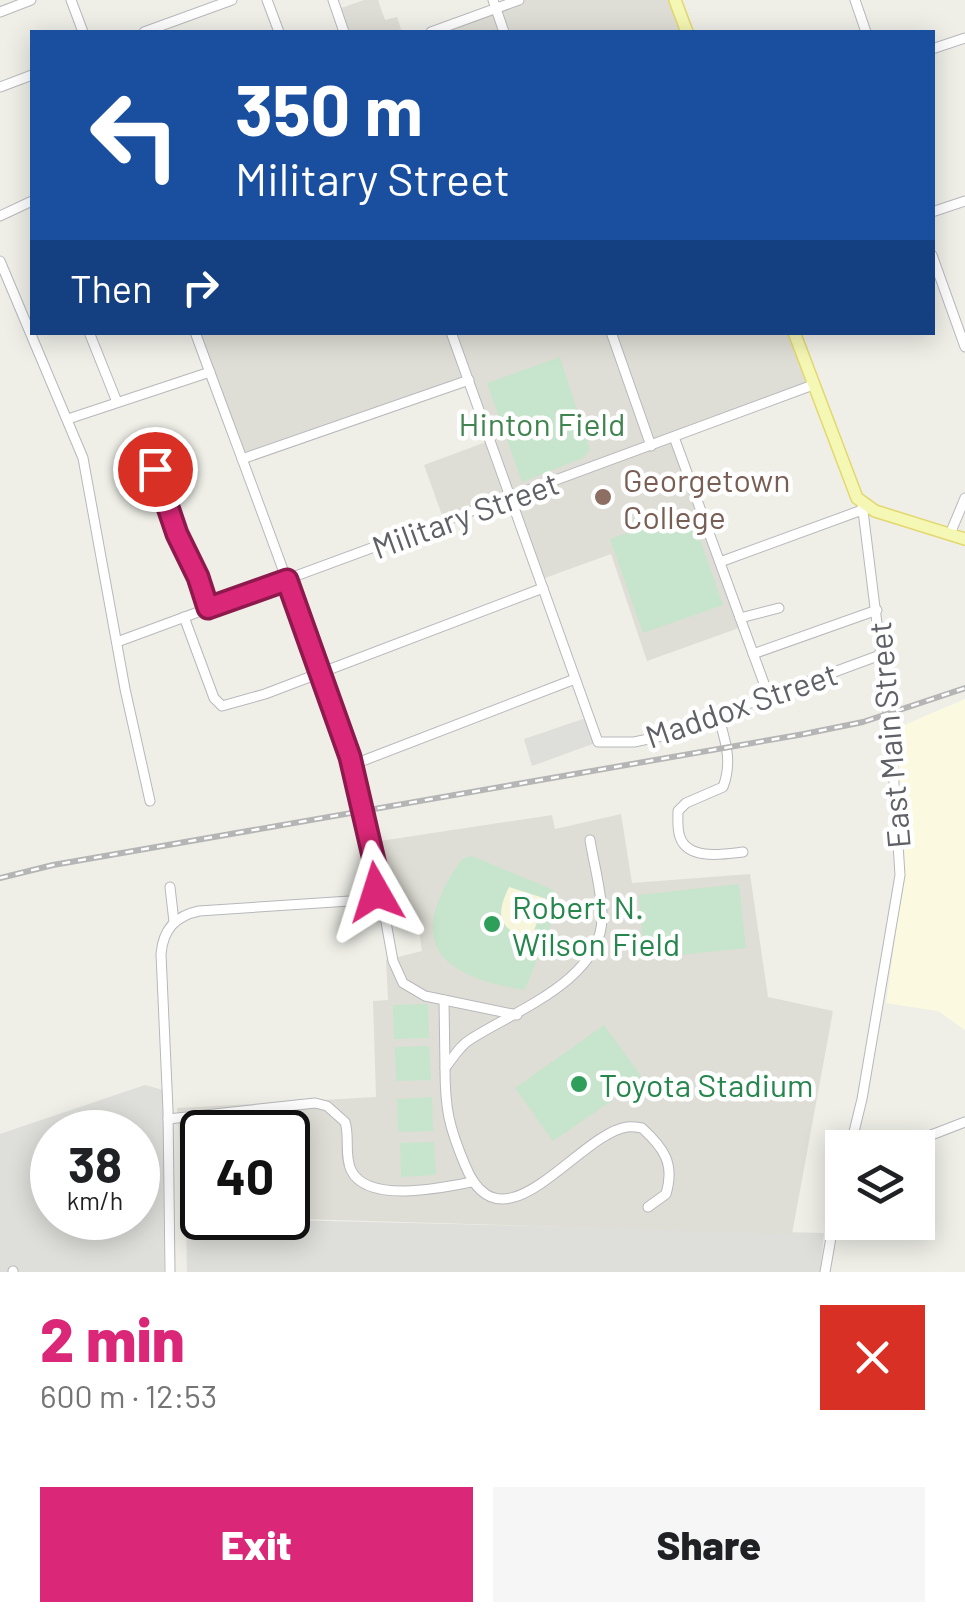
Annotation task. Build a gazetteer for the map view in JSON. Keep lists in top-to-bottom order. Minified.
{"streets":{"main road":["East Main Street"],"street":["Military Street","Maddox Street"]},"crossings":[["Military Street","East Main Street"],["Maddox Street","East Main Street"]],"parks":["Hinton Field"],"places":["Georgetown College","Robert N. Wilson Field","Toyota Stadium"],"page":{"turn":["350 m","Military Street"],"then":"Then","speed":"38 km/h","limit":"40","heading":["2 min","600 m · 12:53"],"buttons":["Exit","Share"]}}
